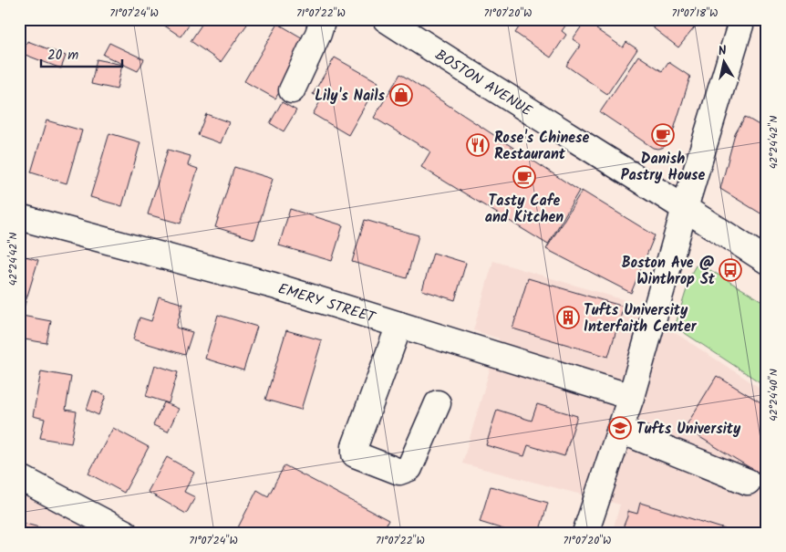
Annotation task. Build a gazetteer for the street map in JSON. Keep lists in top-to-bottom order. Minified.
{"streets":{"street":["BOSTON AVENUE","EMERY STREET"]},"places":{"shop":["Lily's Nails"],"cafe":["Danish Pastry House","Tasty Cafe and Kitchen"],"restaurant":["Rose's Chinese Restaurant"],"bus stop":["Boston Ave @ Winthrop St"],"building":["Tufts University Interfaith Center"],"school or university":["Tufts University"]},"scale_bar":"20 m","north":"top","coordinates":["71°07'24\"W","71°07'22\"W","71°07'20\"W","71°07'18\"W","42°24'42\"N","42°24'40\"N"]}
